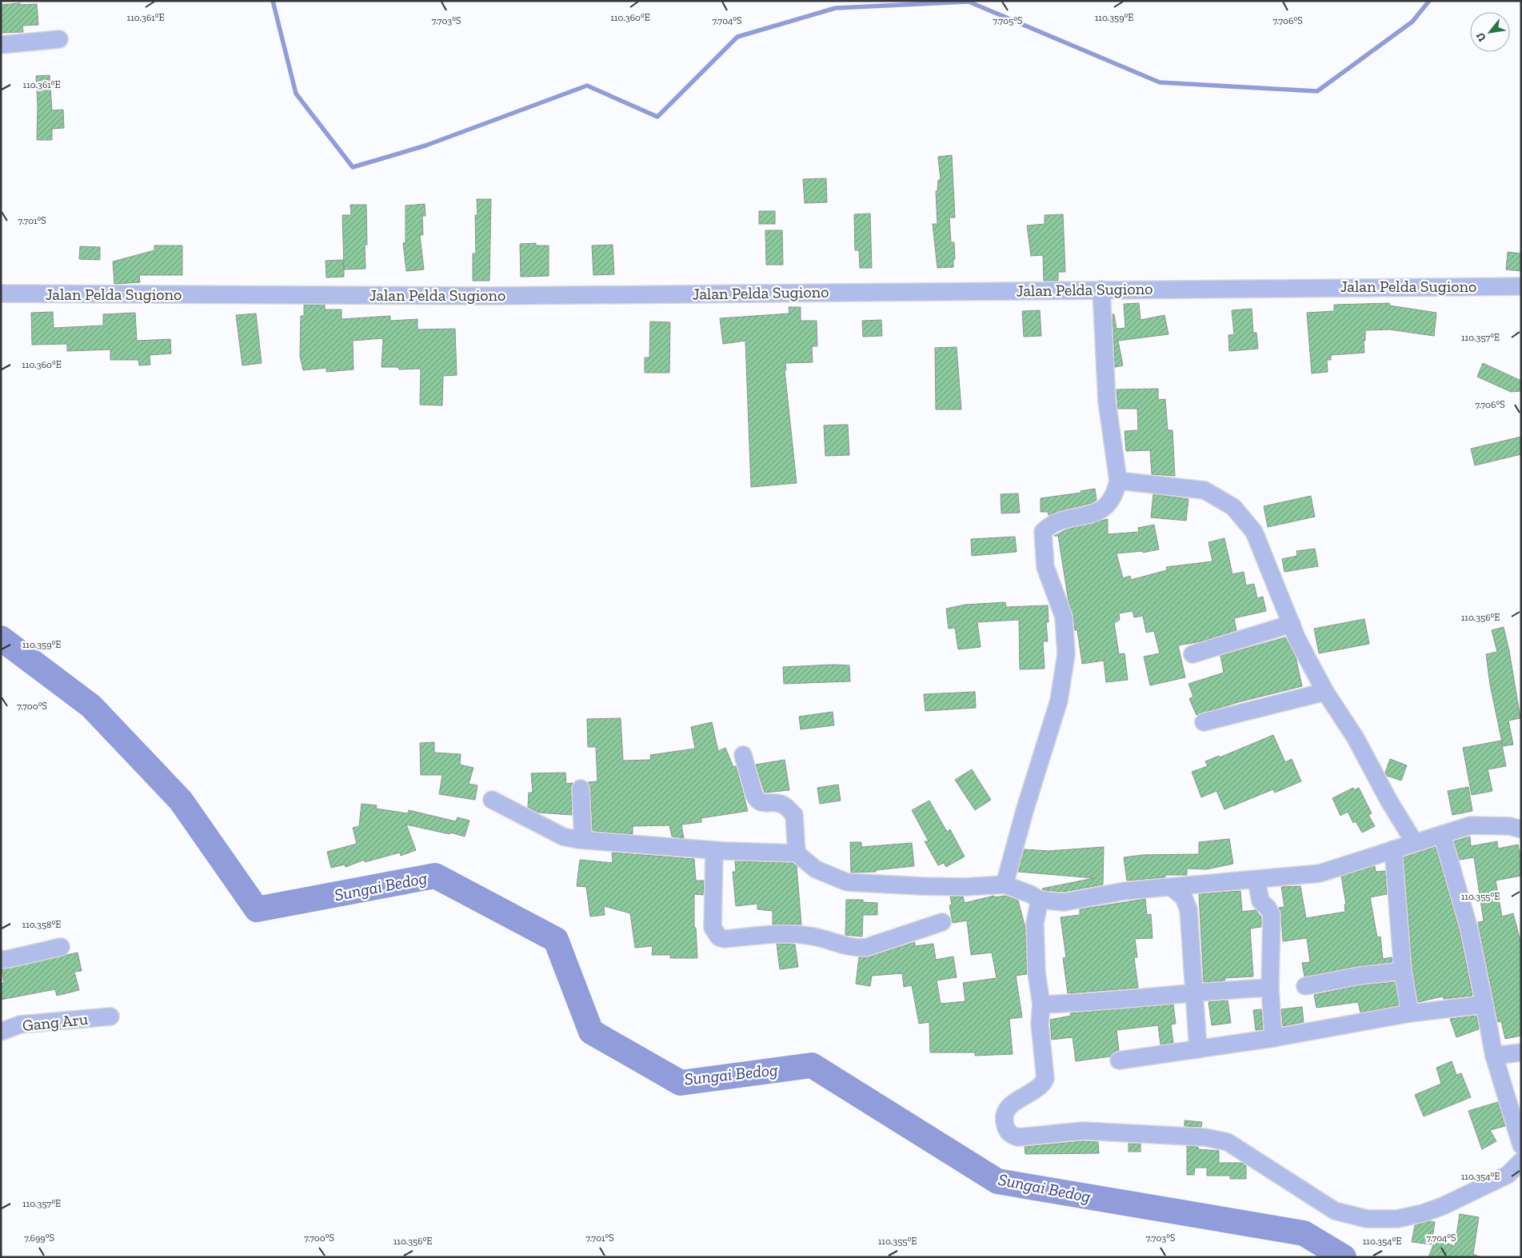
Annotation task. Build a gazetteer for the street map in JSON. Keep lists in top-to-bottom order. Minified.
{"streets":{"street":["Jalan Pelda Sugiono","Gang Aru"]},"water":["Sungai Bedog"],"north":"bottom left","coordinates":["110.361°E","110.360°E","110.359°E","7.703°S","7.704°S","7.706°S","7.705°S","7.701°S","110.357°E","110.356°E","7.700°S","110.355°E","110.358°E","110.354°E","7.699°S"]}
